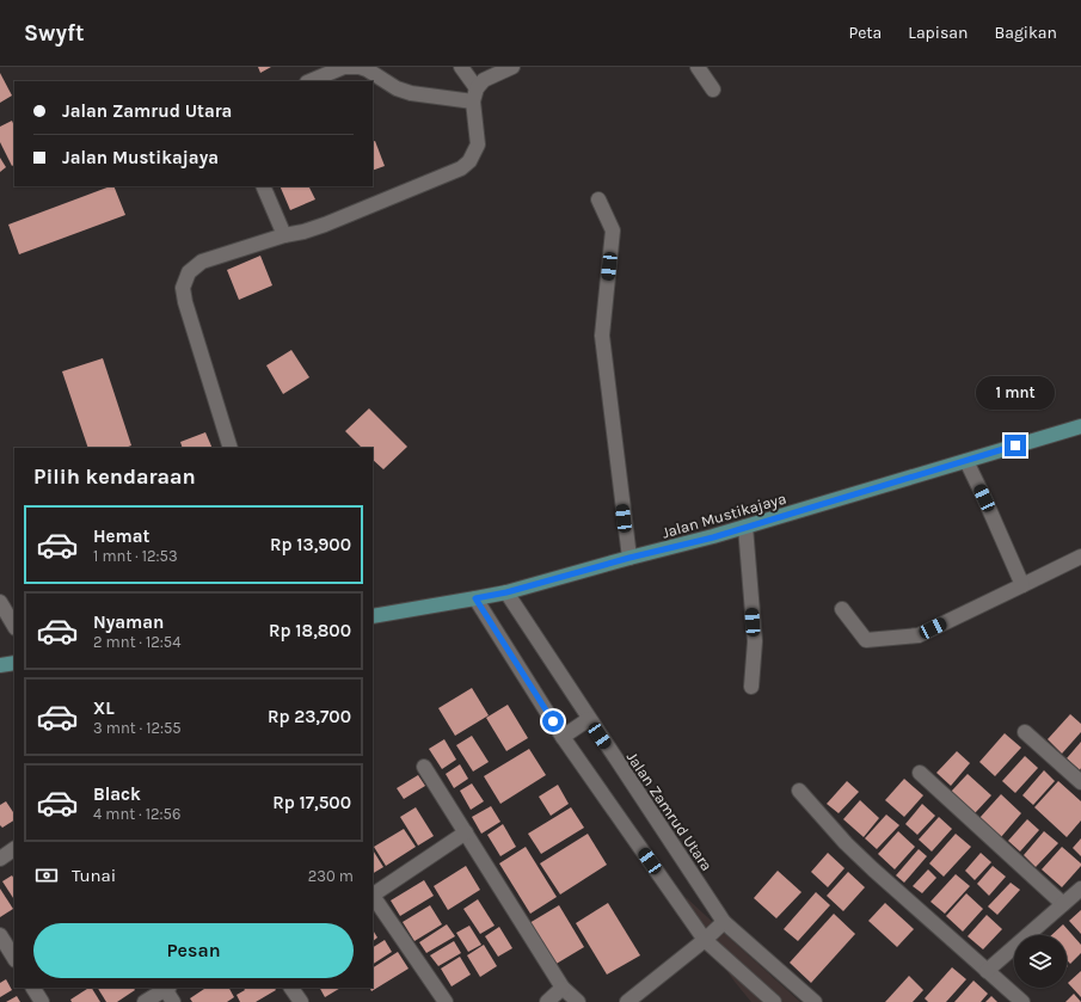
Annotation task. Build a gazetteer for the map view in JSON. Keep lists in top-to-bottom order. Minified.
{"streets":{"main road":["Jalan Mustikajaya"],"street":["Jalan Zamrud Utara"]},"crossings":[["Jalan Mustikajaya","Jalan Zamrud Utara"]],"page":{"header":"Swyft","nav":["Peta","Lapisan","Bagikan"],"banner":["Jalan Zamrud Utara","Jalan Mustikajaya"],"bubble":"1 mnt","heading":"Pilih kendaraan","list":[{"name":"Hemat","note":"1 mnt · 12:53","value":"Rp 13,900"},{"name":"Nyaman","note":"2 mnt · 12:54","value":"Rp 18,800"},{"name":"XL","note":"3 mnt · 12:55","value":"Rp 23,700"},{"name":"Black","note":"4 mnt · 12:56","value":"Rp 17,500"}],"pay":["Tunai","230 m"],"buttons":"Pesan"}}
